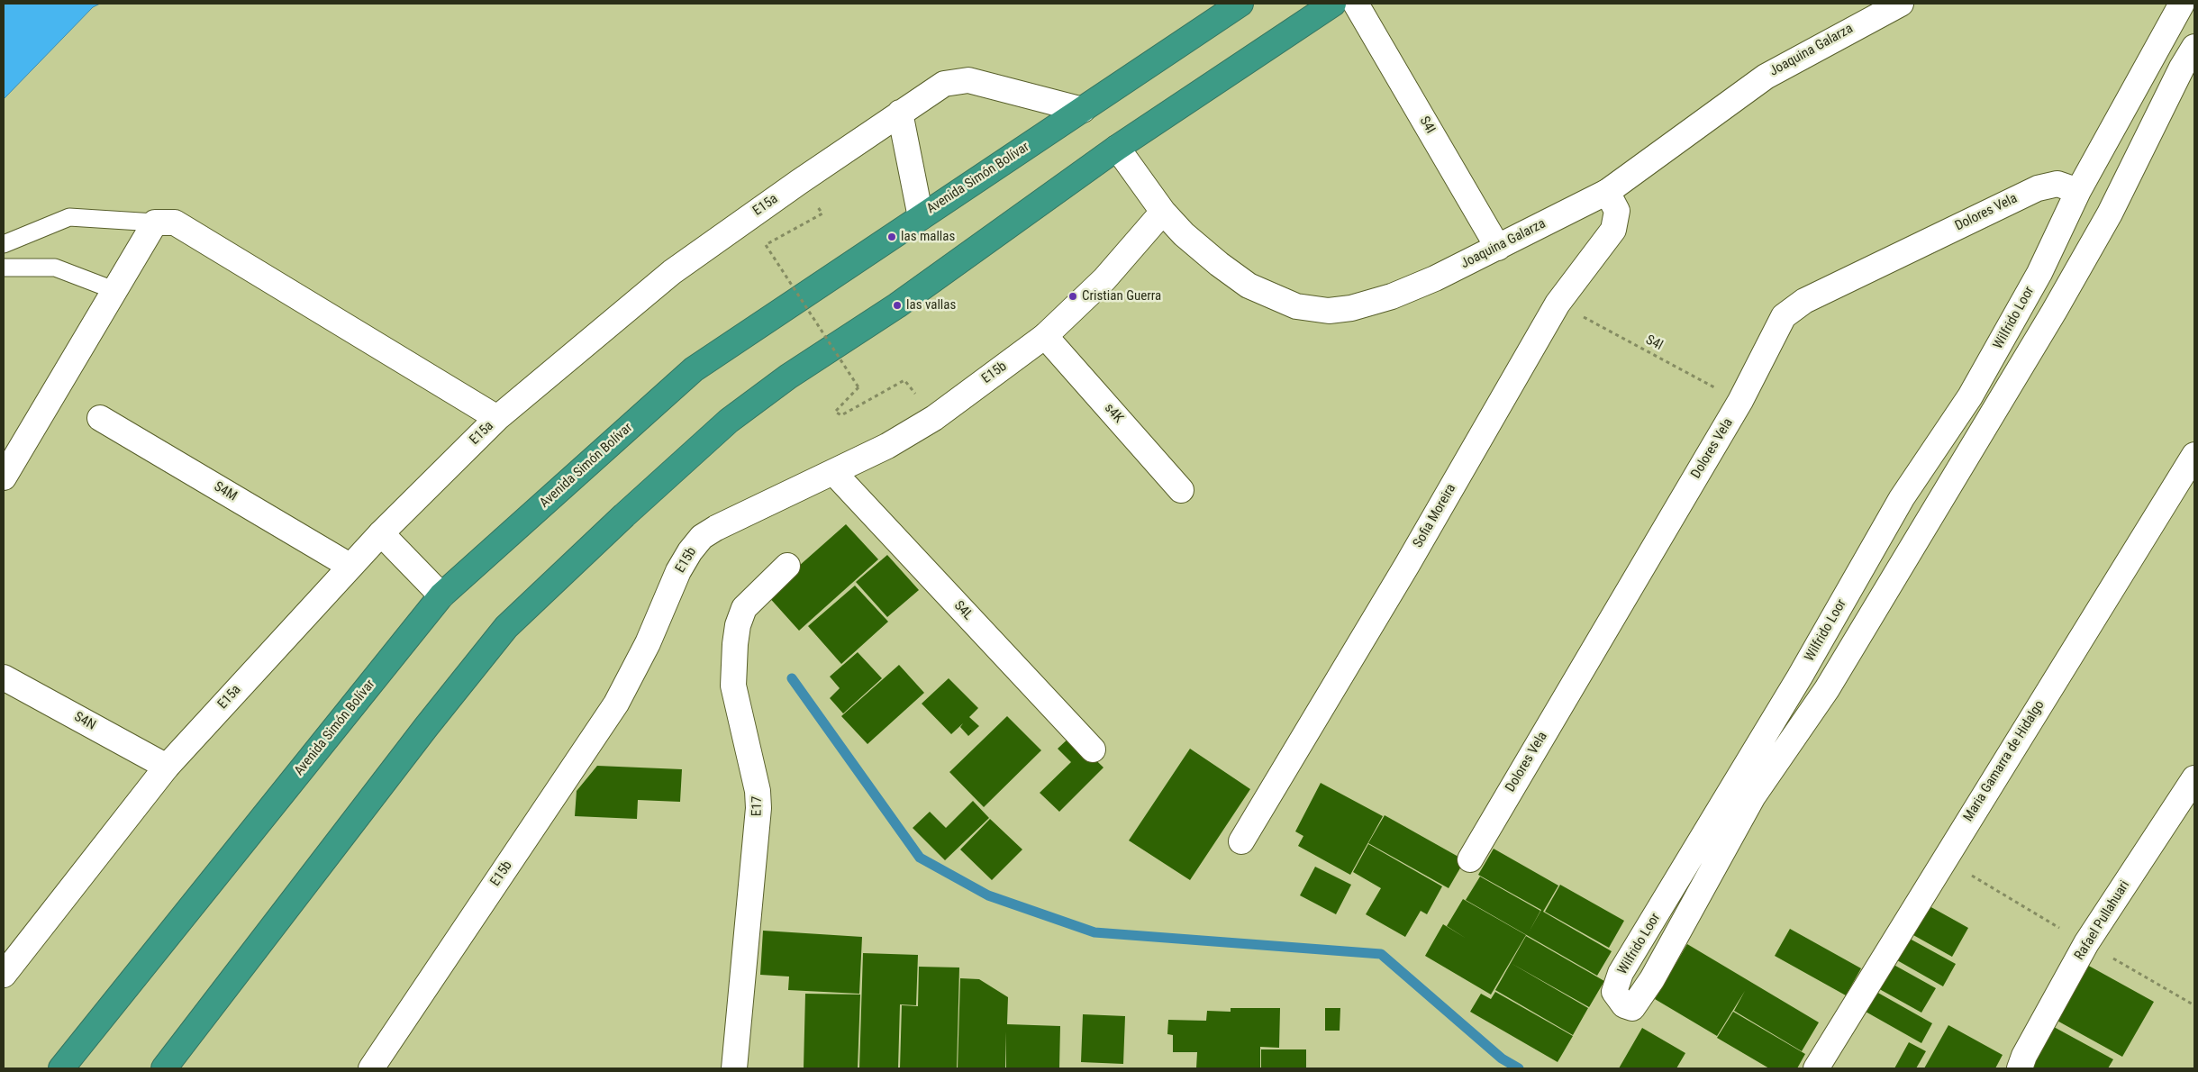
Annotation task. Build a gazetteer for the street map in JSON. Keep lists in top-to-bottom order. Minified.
{"streets":{"highway":["Avenida Simón Bolívar"],"street":["Joaquina Galarza","S4I","E15a","Dolores Vela","Wilfrido Loor","E15b","s4K","S4M","Sofia Moreira","S4L","S4N","Maria Gamarra de Hidalgo","E17","Rafael Pullahuari"],"path":["S4l"]},"crossings":[["Joaquina Galarza","S4I"],["Joaquina Galarza","E15b"],["Joaquina Galarza","Sofia Moreira"],["Avenida Simón Bolívar","E15a"],["E15a","S4M"],["E15a","S4N"],["Dolores Vela","Wilfrido Loor"],["Dolores Vela","S4l"],["S4l","Sofia Moreira"],["E15b","s4K"],["E15b","S4L"]],"places":["las mallas","Cristian Guerra","las vallas"]}
